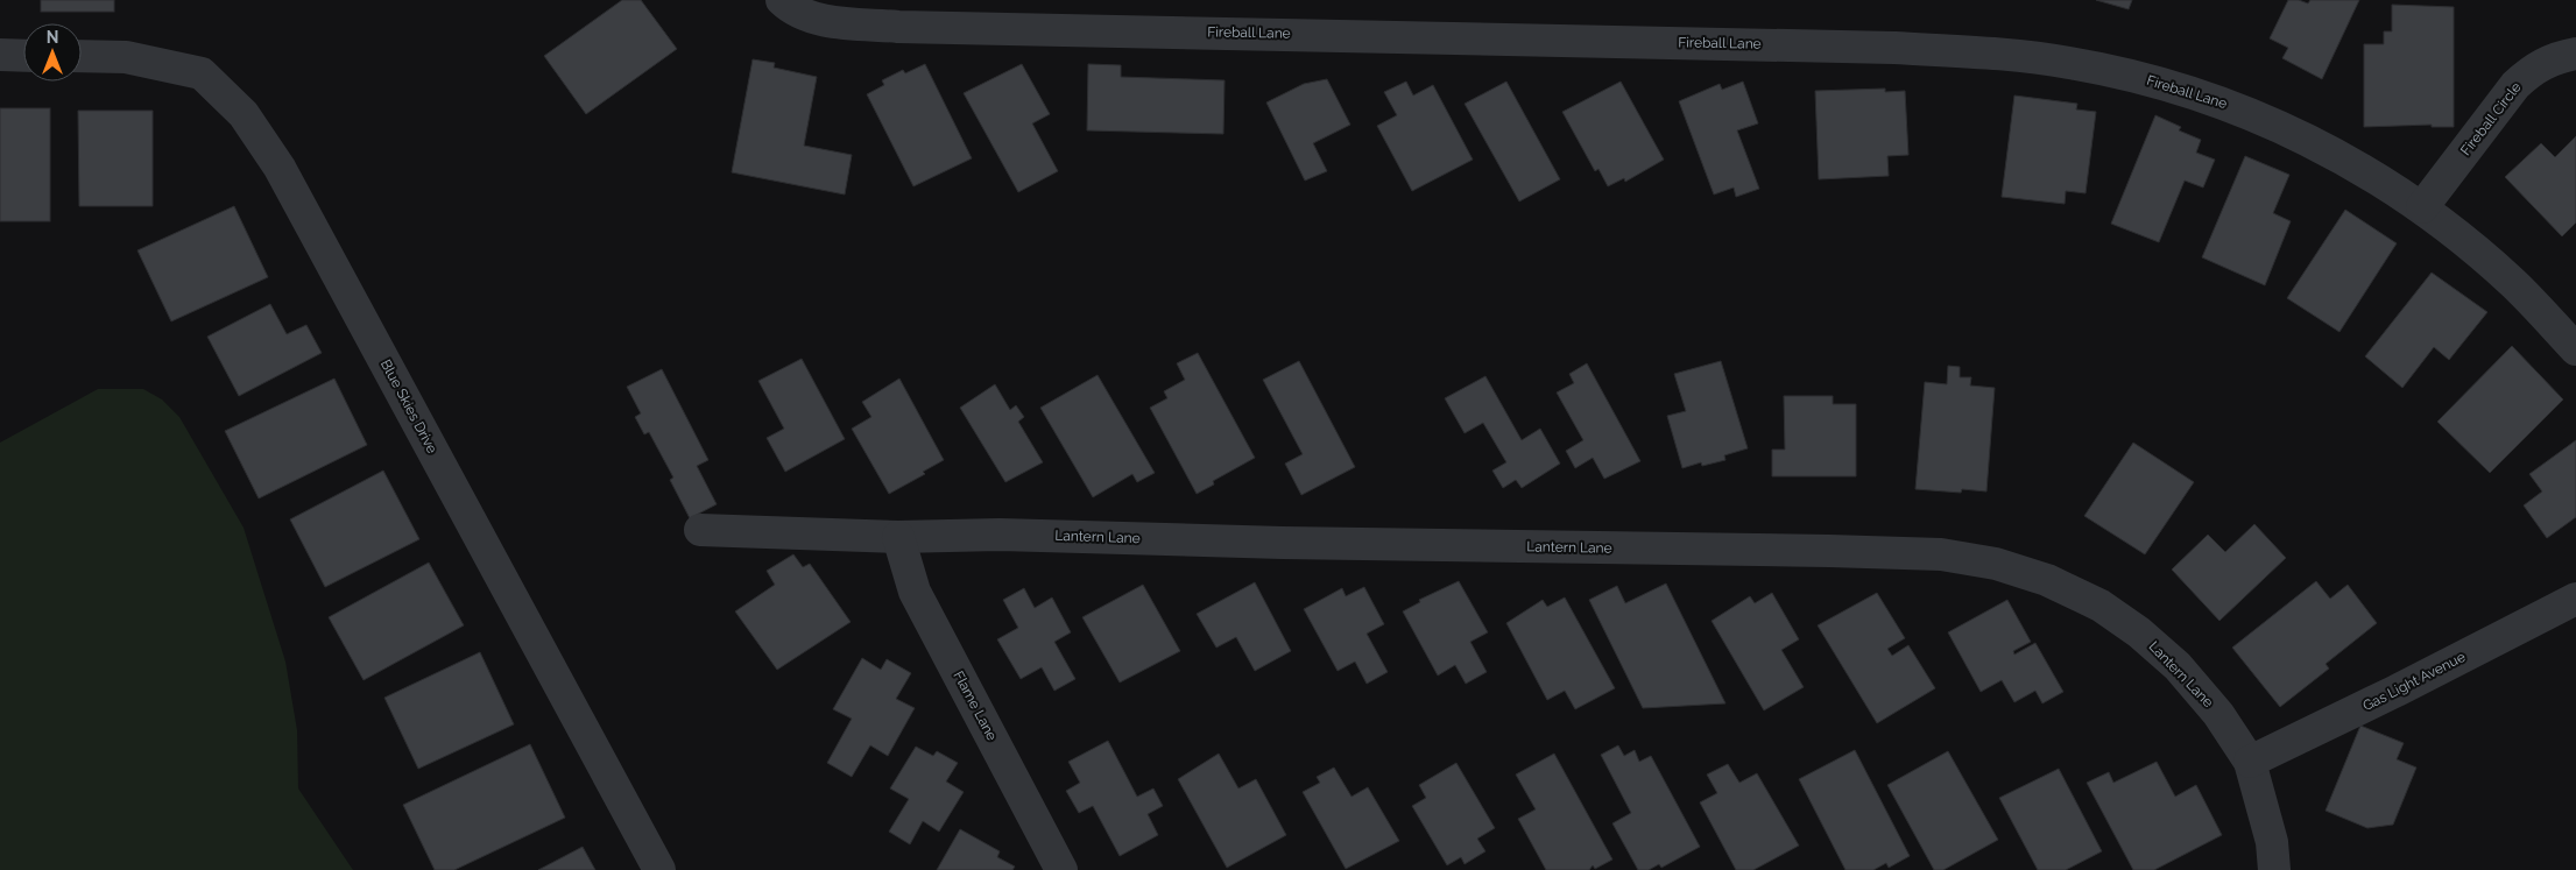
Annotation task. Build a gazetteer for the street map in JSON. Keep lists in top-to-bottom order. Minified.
{"streets":{"street":["Fireball Lane","Fireball Circle","Blue Skies Drive","Lantern Lane","Gas Light Avenue","Flame Lane"]},"crossings":[["Fireball Lane","Fireball Circle"],["Lantern Lane","Gas Light Avenue"],["Lantern Lane","Flame Lane"]],"north":"top"}
